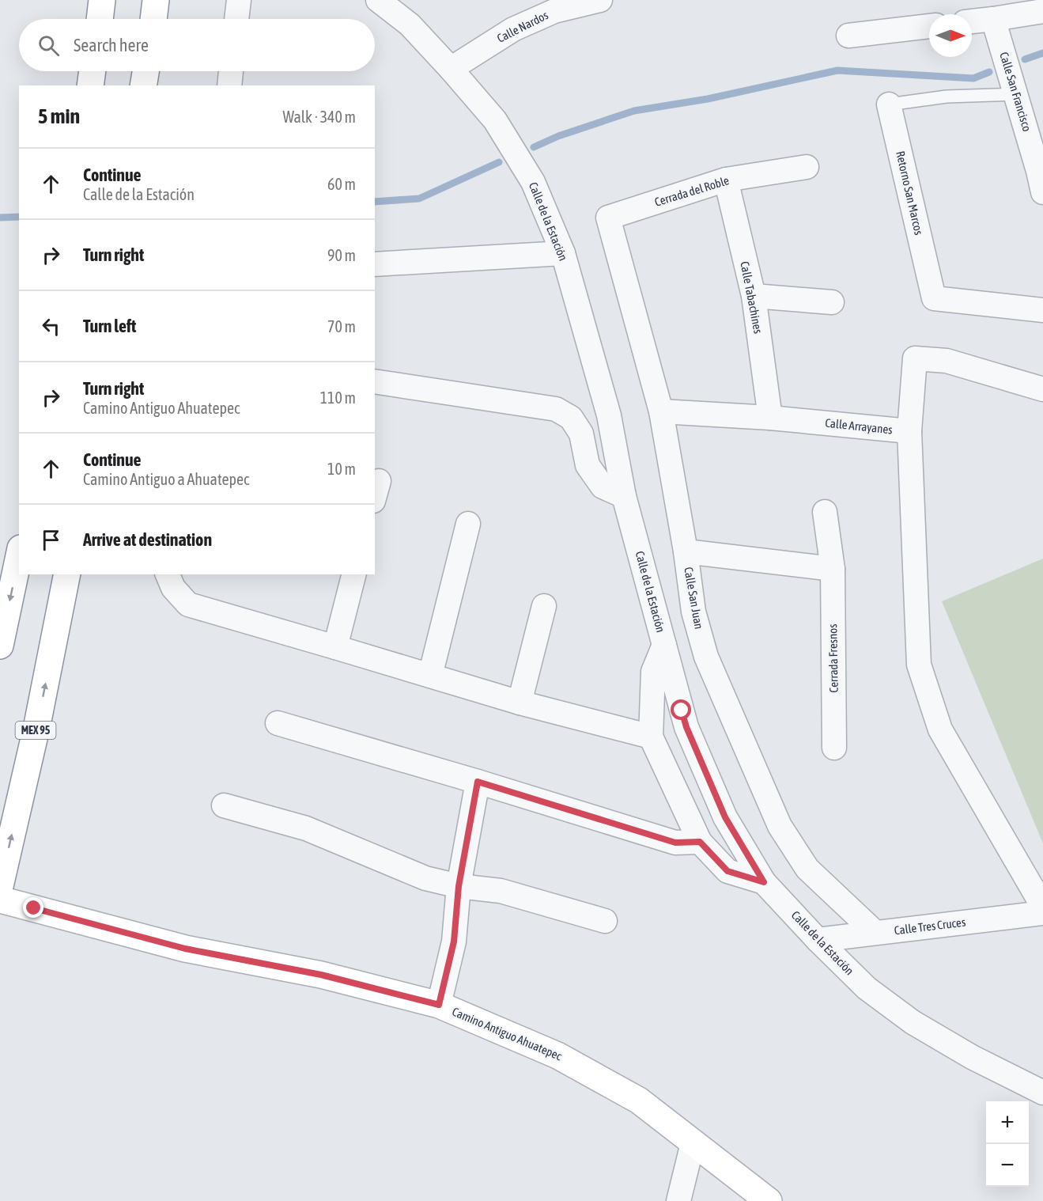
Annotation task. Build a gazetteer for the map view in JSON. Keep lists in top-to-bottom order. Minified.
{"streets":{"main road":["MEX 95","Camino Antiguo Ahuatepec"],"street":["Calle Nardos","Calle San Francisco","Cerrada del Roble","Retorno San Marcos","Calle de la Estación","Calle Tabachines","Calle Arrayanes","Calle San Juan","Cerrada Fresnos","Calle Tres Cruces"]},"crossings":[["Calle Nardos","Calle de la Estación"],["Calle San Francisco","Retorno San Marcos"],["Cerrada del Roble","Calle Tabachines"],["Cerrada del Roble","Calle San Juan"],["Calle de la Estación","Calle Tres Cruces"],["Calle Tabachines","Calle Arrayanes"],["Calle Arrayanes","Calle San Juan"],["Calle San Juan","Calle Tres Cruces"]],"north":"right","page":{"search":"Search here","heading":["5 min","Walk · 340 m"],"list":[["Continue","Calle de la Estación","60 m"],["Turn right","90 m"],["Turn left","70 m"],["Turn right","Camino Antiguo Ahuatepec","110 m"],["Continue","Camino Antiguo a Ahuatepec","10 m"],"Arrive at destination"],"map_buttons":["+","−"]}}
